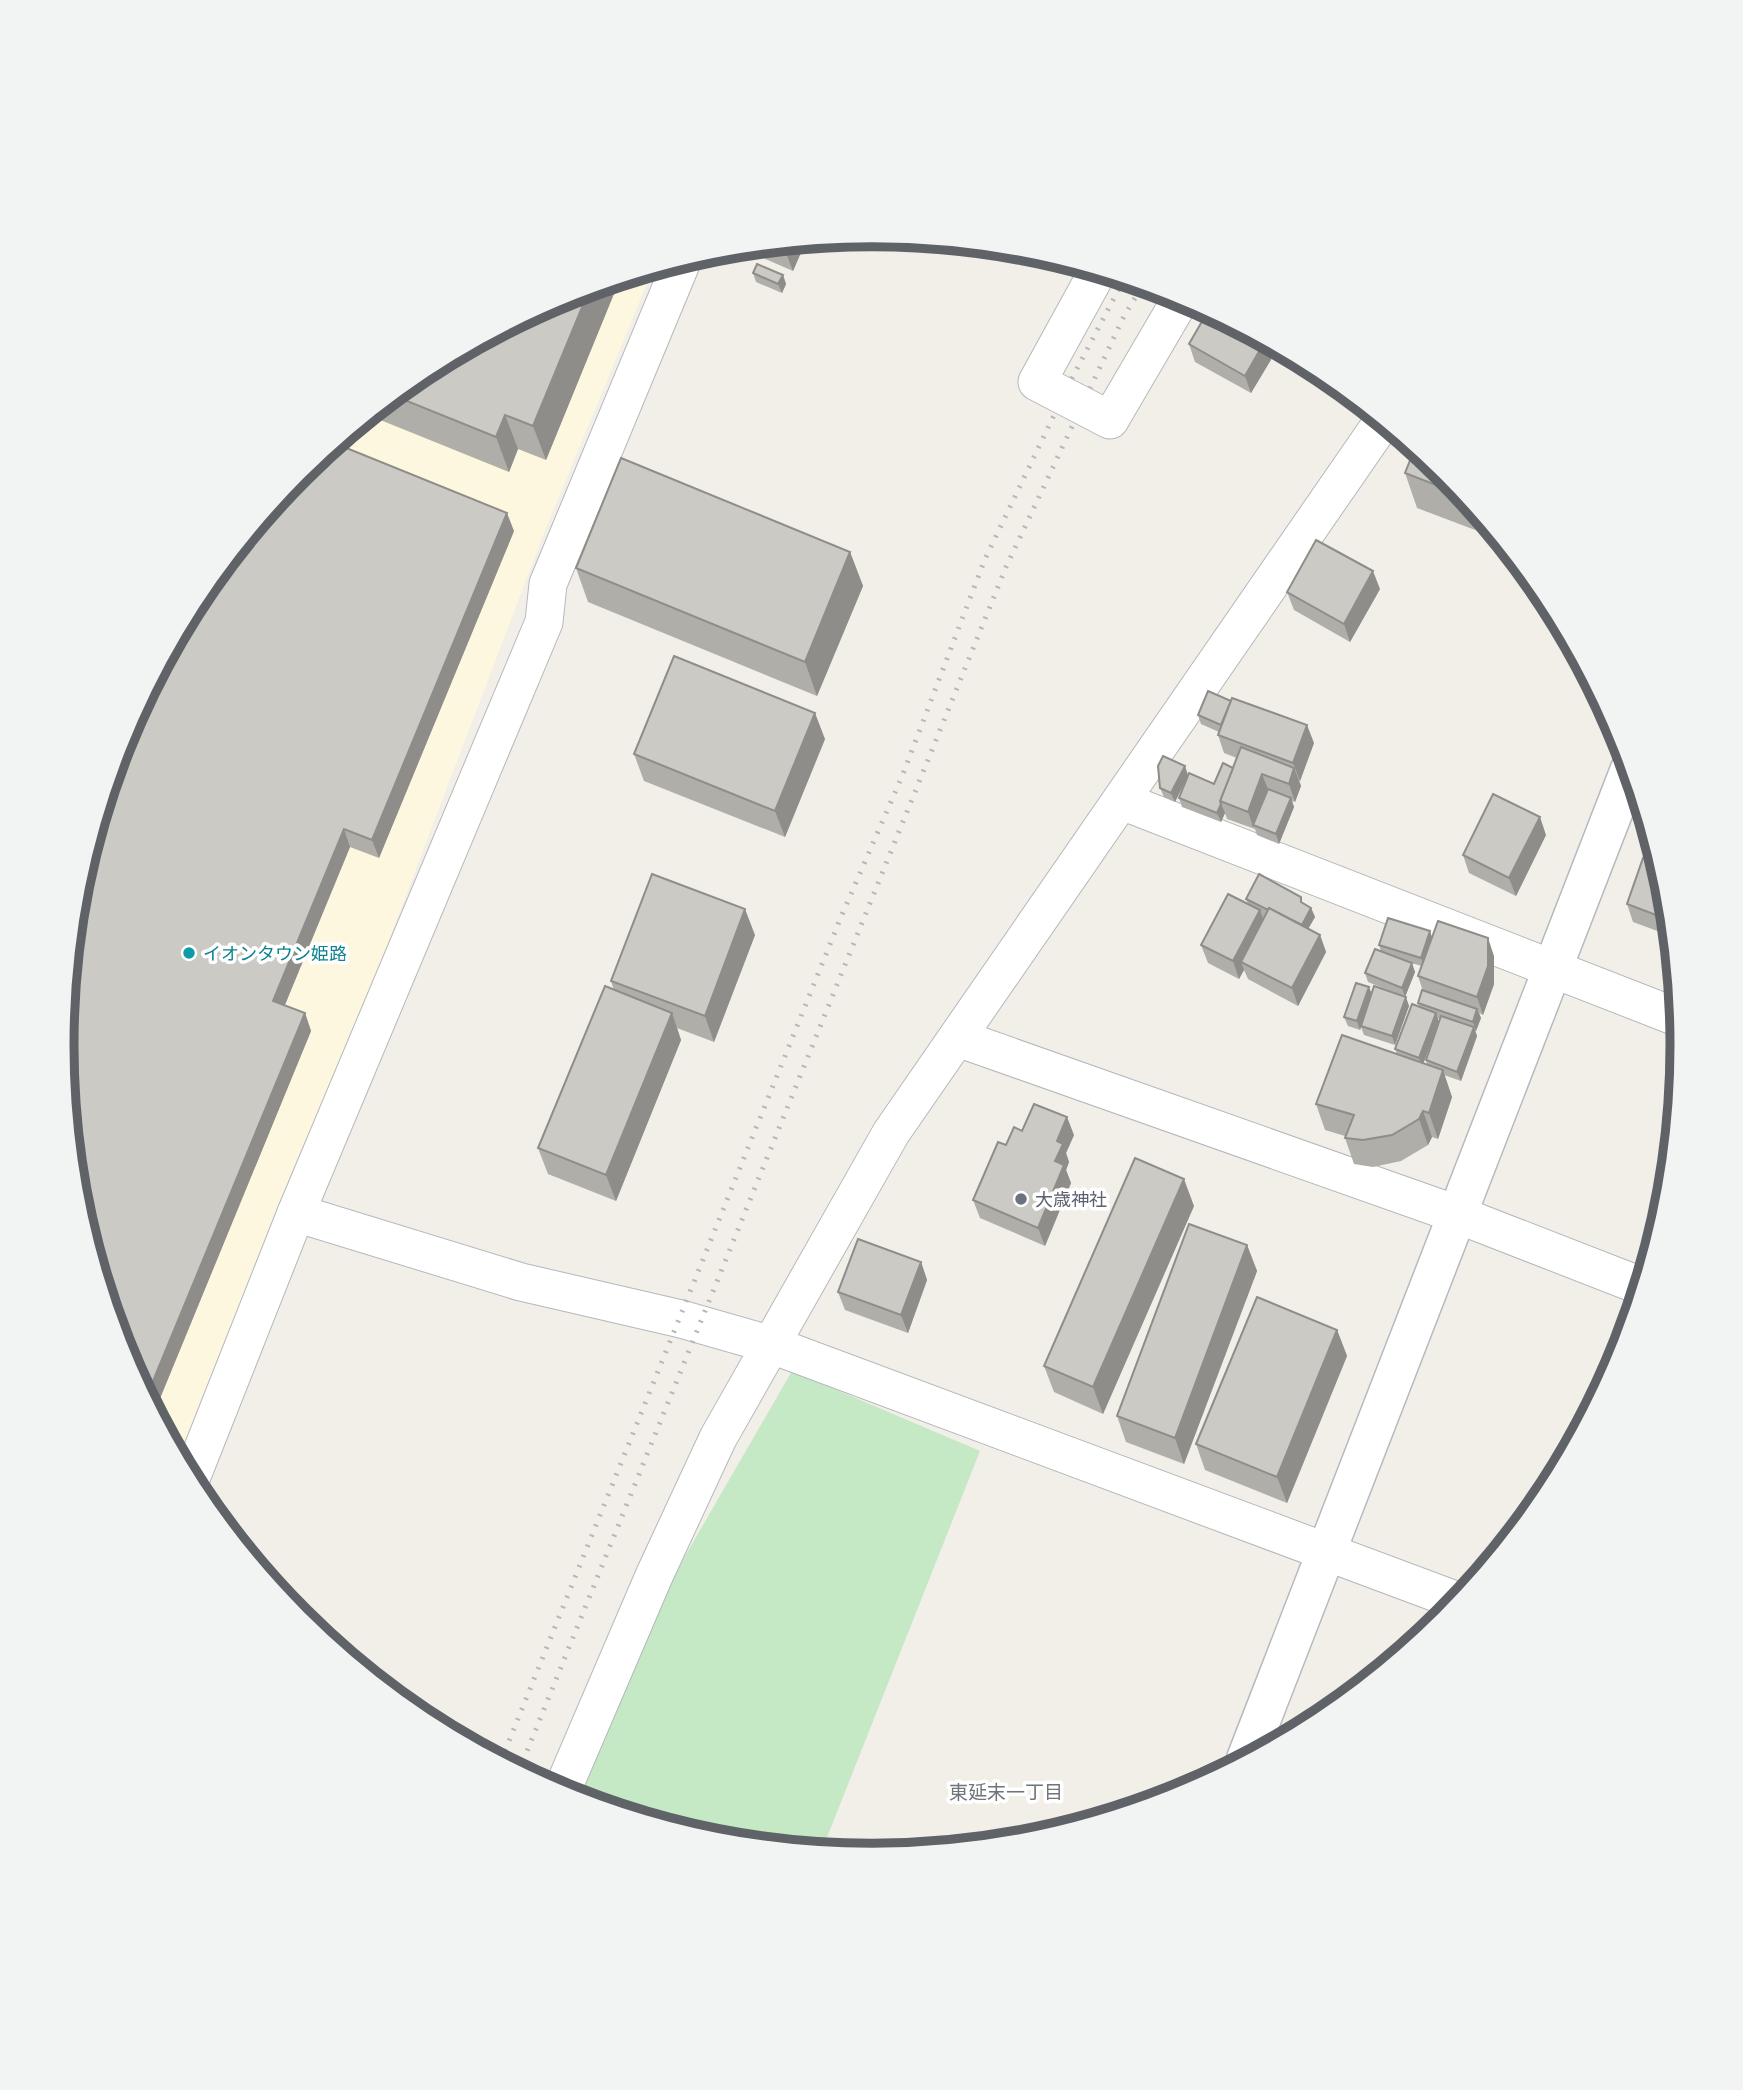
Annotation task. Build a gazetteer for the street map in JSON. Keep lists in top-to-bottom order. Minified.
{"districts":["東延末一丁目"],"places":["イオンタウン姫路","大歳神社"]}
